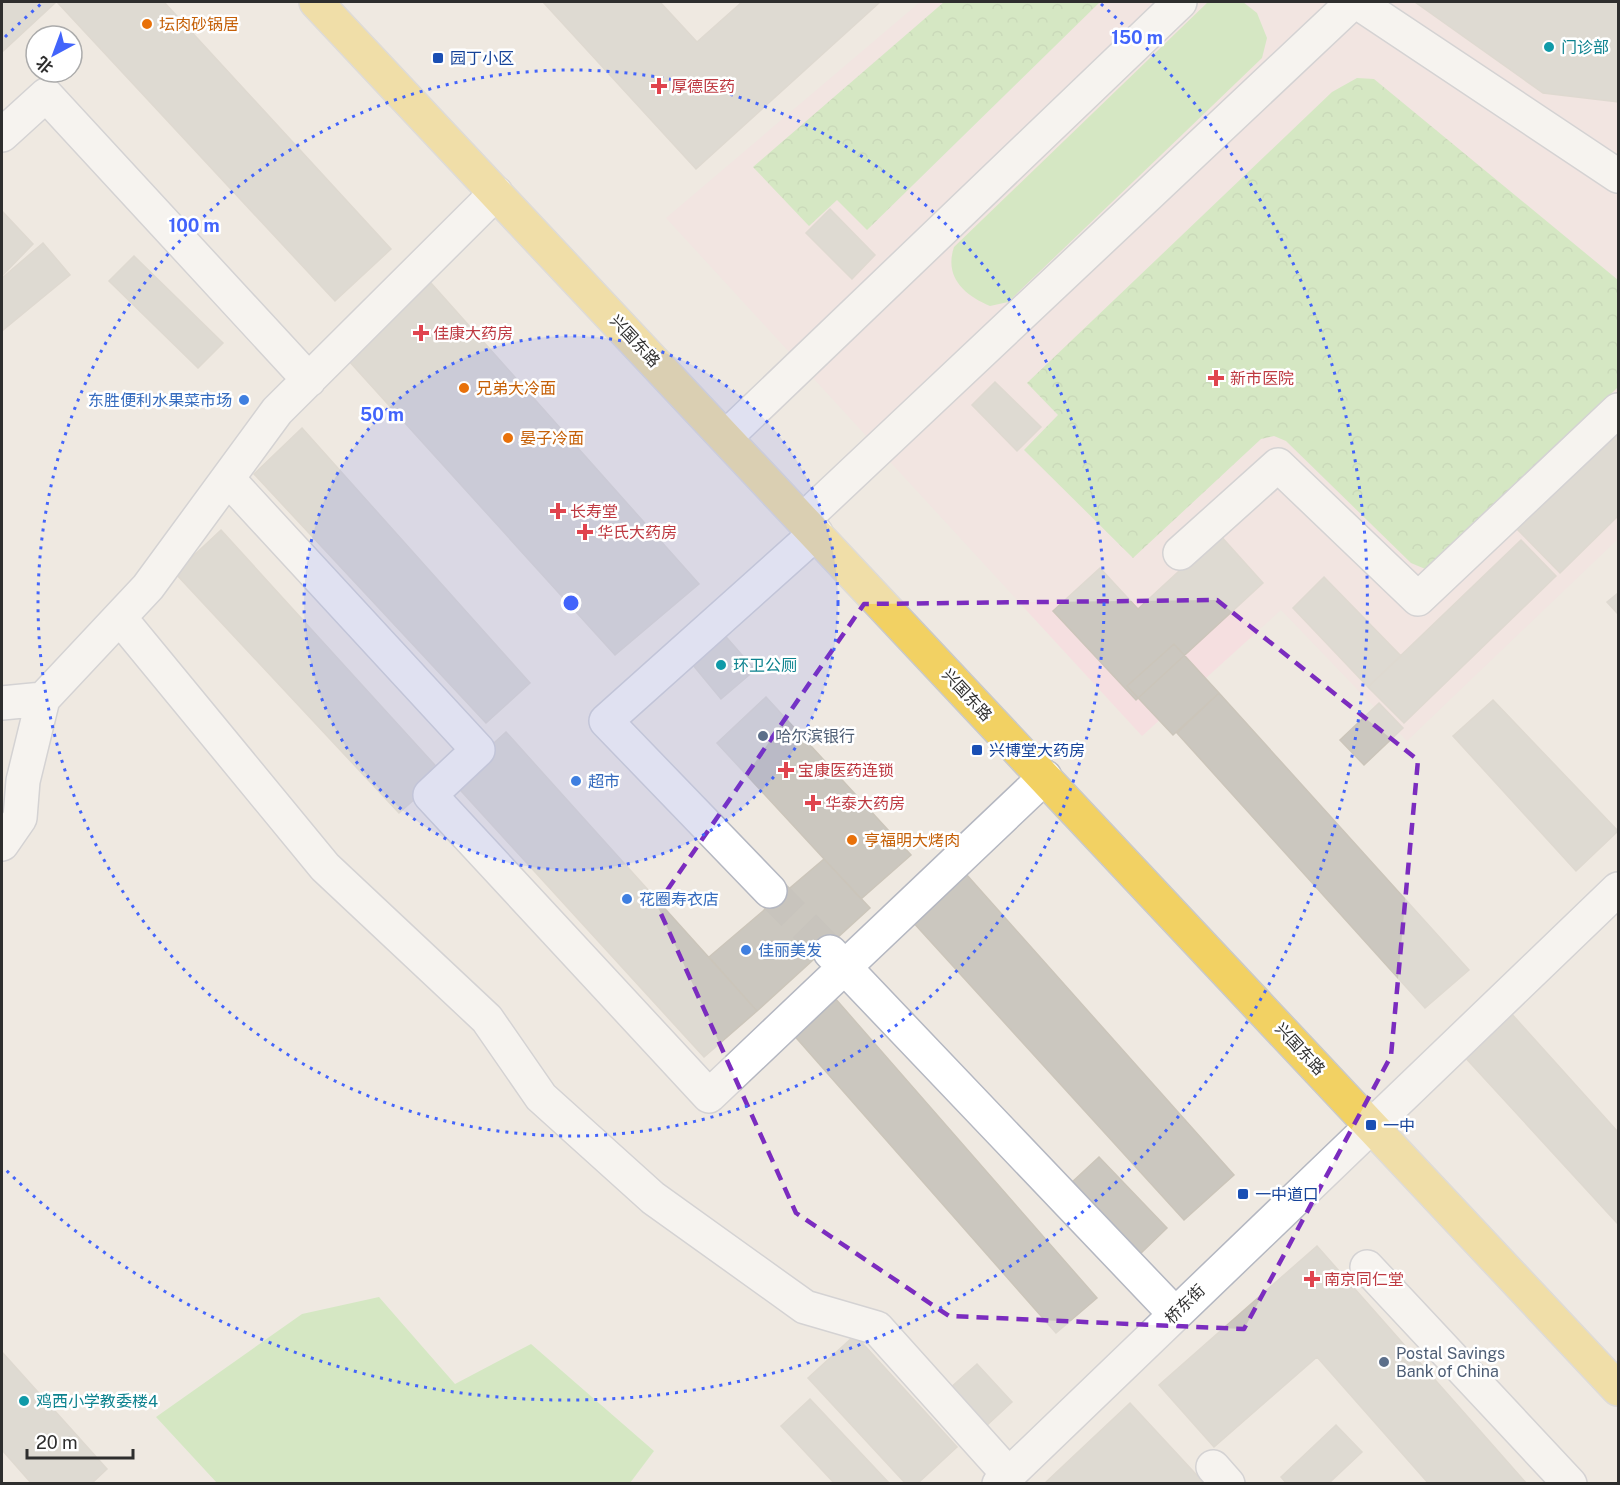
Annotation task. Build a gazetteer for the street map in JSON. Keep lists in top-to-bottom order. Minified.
{"streets":{"main road":["兴国东路"],"street":["桥东街"]},"crossings":[["兴国东路","桥东街"]],"places":{"other":["坛肉砂锅居","门诊部","兄弟大冷面","东胜便利水果菜市场","晏子冷面","环卫公厕","哈尔滨银行","超市","亨福明大烤肉","花圈寿衣店","佳丽美发","Postal Savings Bank of China","鸡西小学教委楼4"],"transit":["园丁小区","兴博堂大药房","一中","一中道口"],"health":["厚德医药","佳康大药房","新市医院","长寿堂","华氏大药房","宝康医药连锁","华泰大药房","南京同仁堂"]},"scale_bar":"20 m","north":"bottom left","rings":["150 m","100 m","50 m"]}
